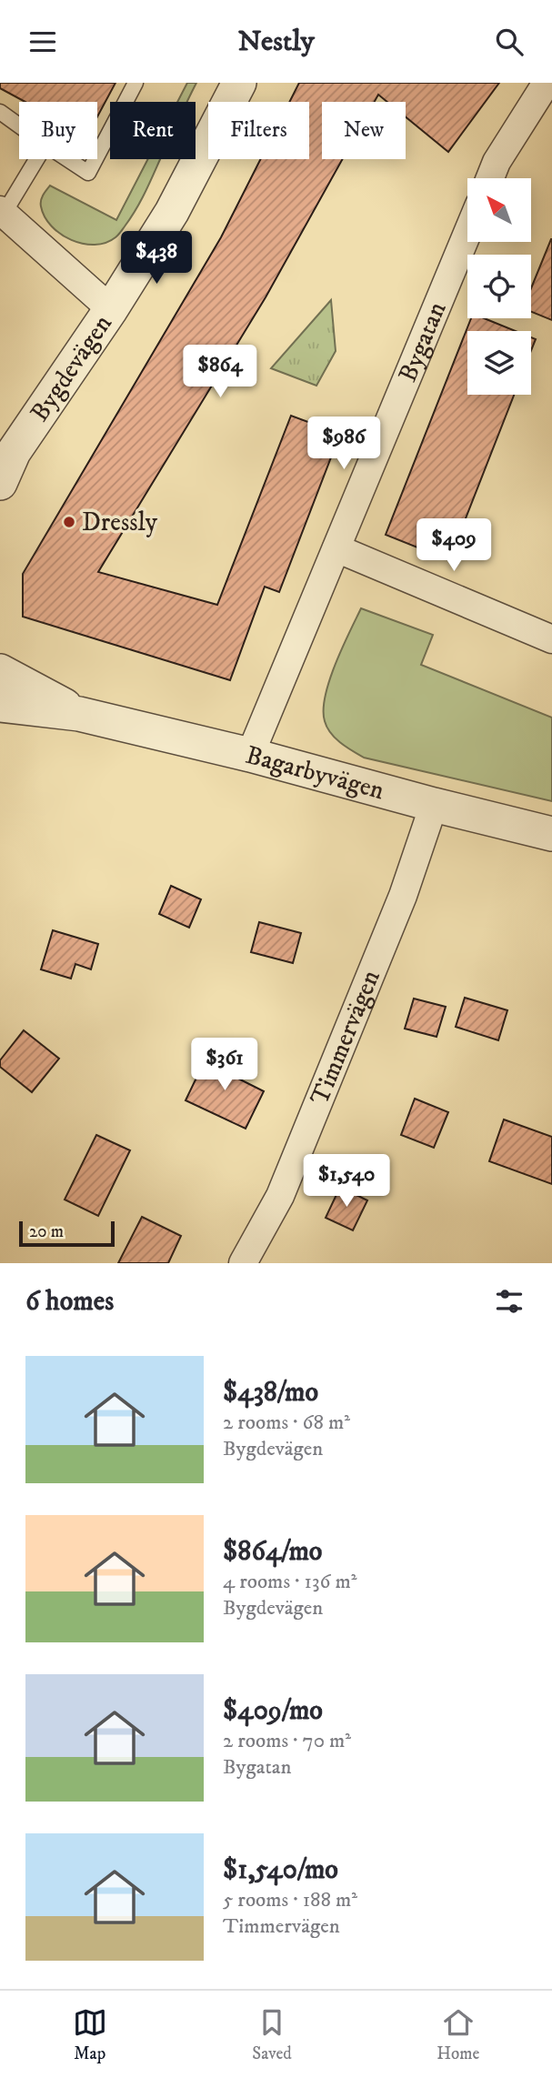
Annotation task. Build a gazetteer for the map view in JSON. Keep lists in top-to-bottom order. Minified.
{"streets":{"street":["Bygatan","Bygdevägen","Bagarbyvägen","Timmervägen"]},"crossings":[["Bygatan","Bagarbyvägen"],["Bagarbyvägen","Timmervägen"]],"places":["Dressly"],"scale_bar":"20 m","north":"top left","page":{"header":"Nestly","chip":["Buy","Rent","Filters","New"],"price":["$438","$864","$986","$409","$361","$1,540"],"scale":"20 m","heading":"6 homes","list":[{"name":"$438/mo","note":"2 rooms · 68 m² · Bygdevägen"},{"name":"$864/mo","note":"4 rooms · 136 m² · Bygdevägen"},{"name":"$409/mo","note":"2 rooms · 70 m² · Bygatan"},{"name":"$1,540/mo","note":"5 rooms · 188 m² · Timmervägen"}],"tabs":["Map","Saved","Home"]}}
